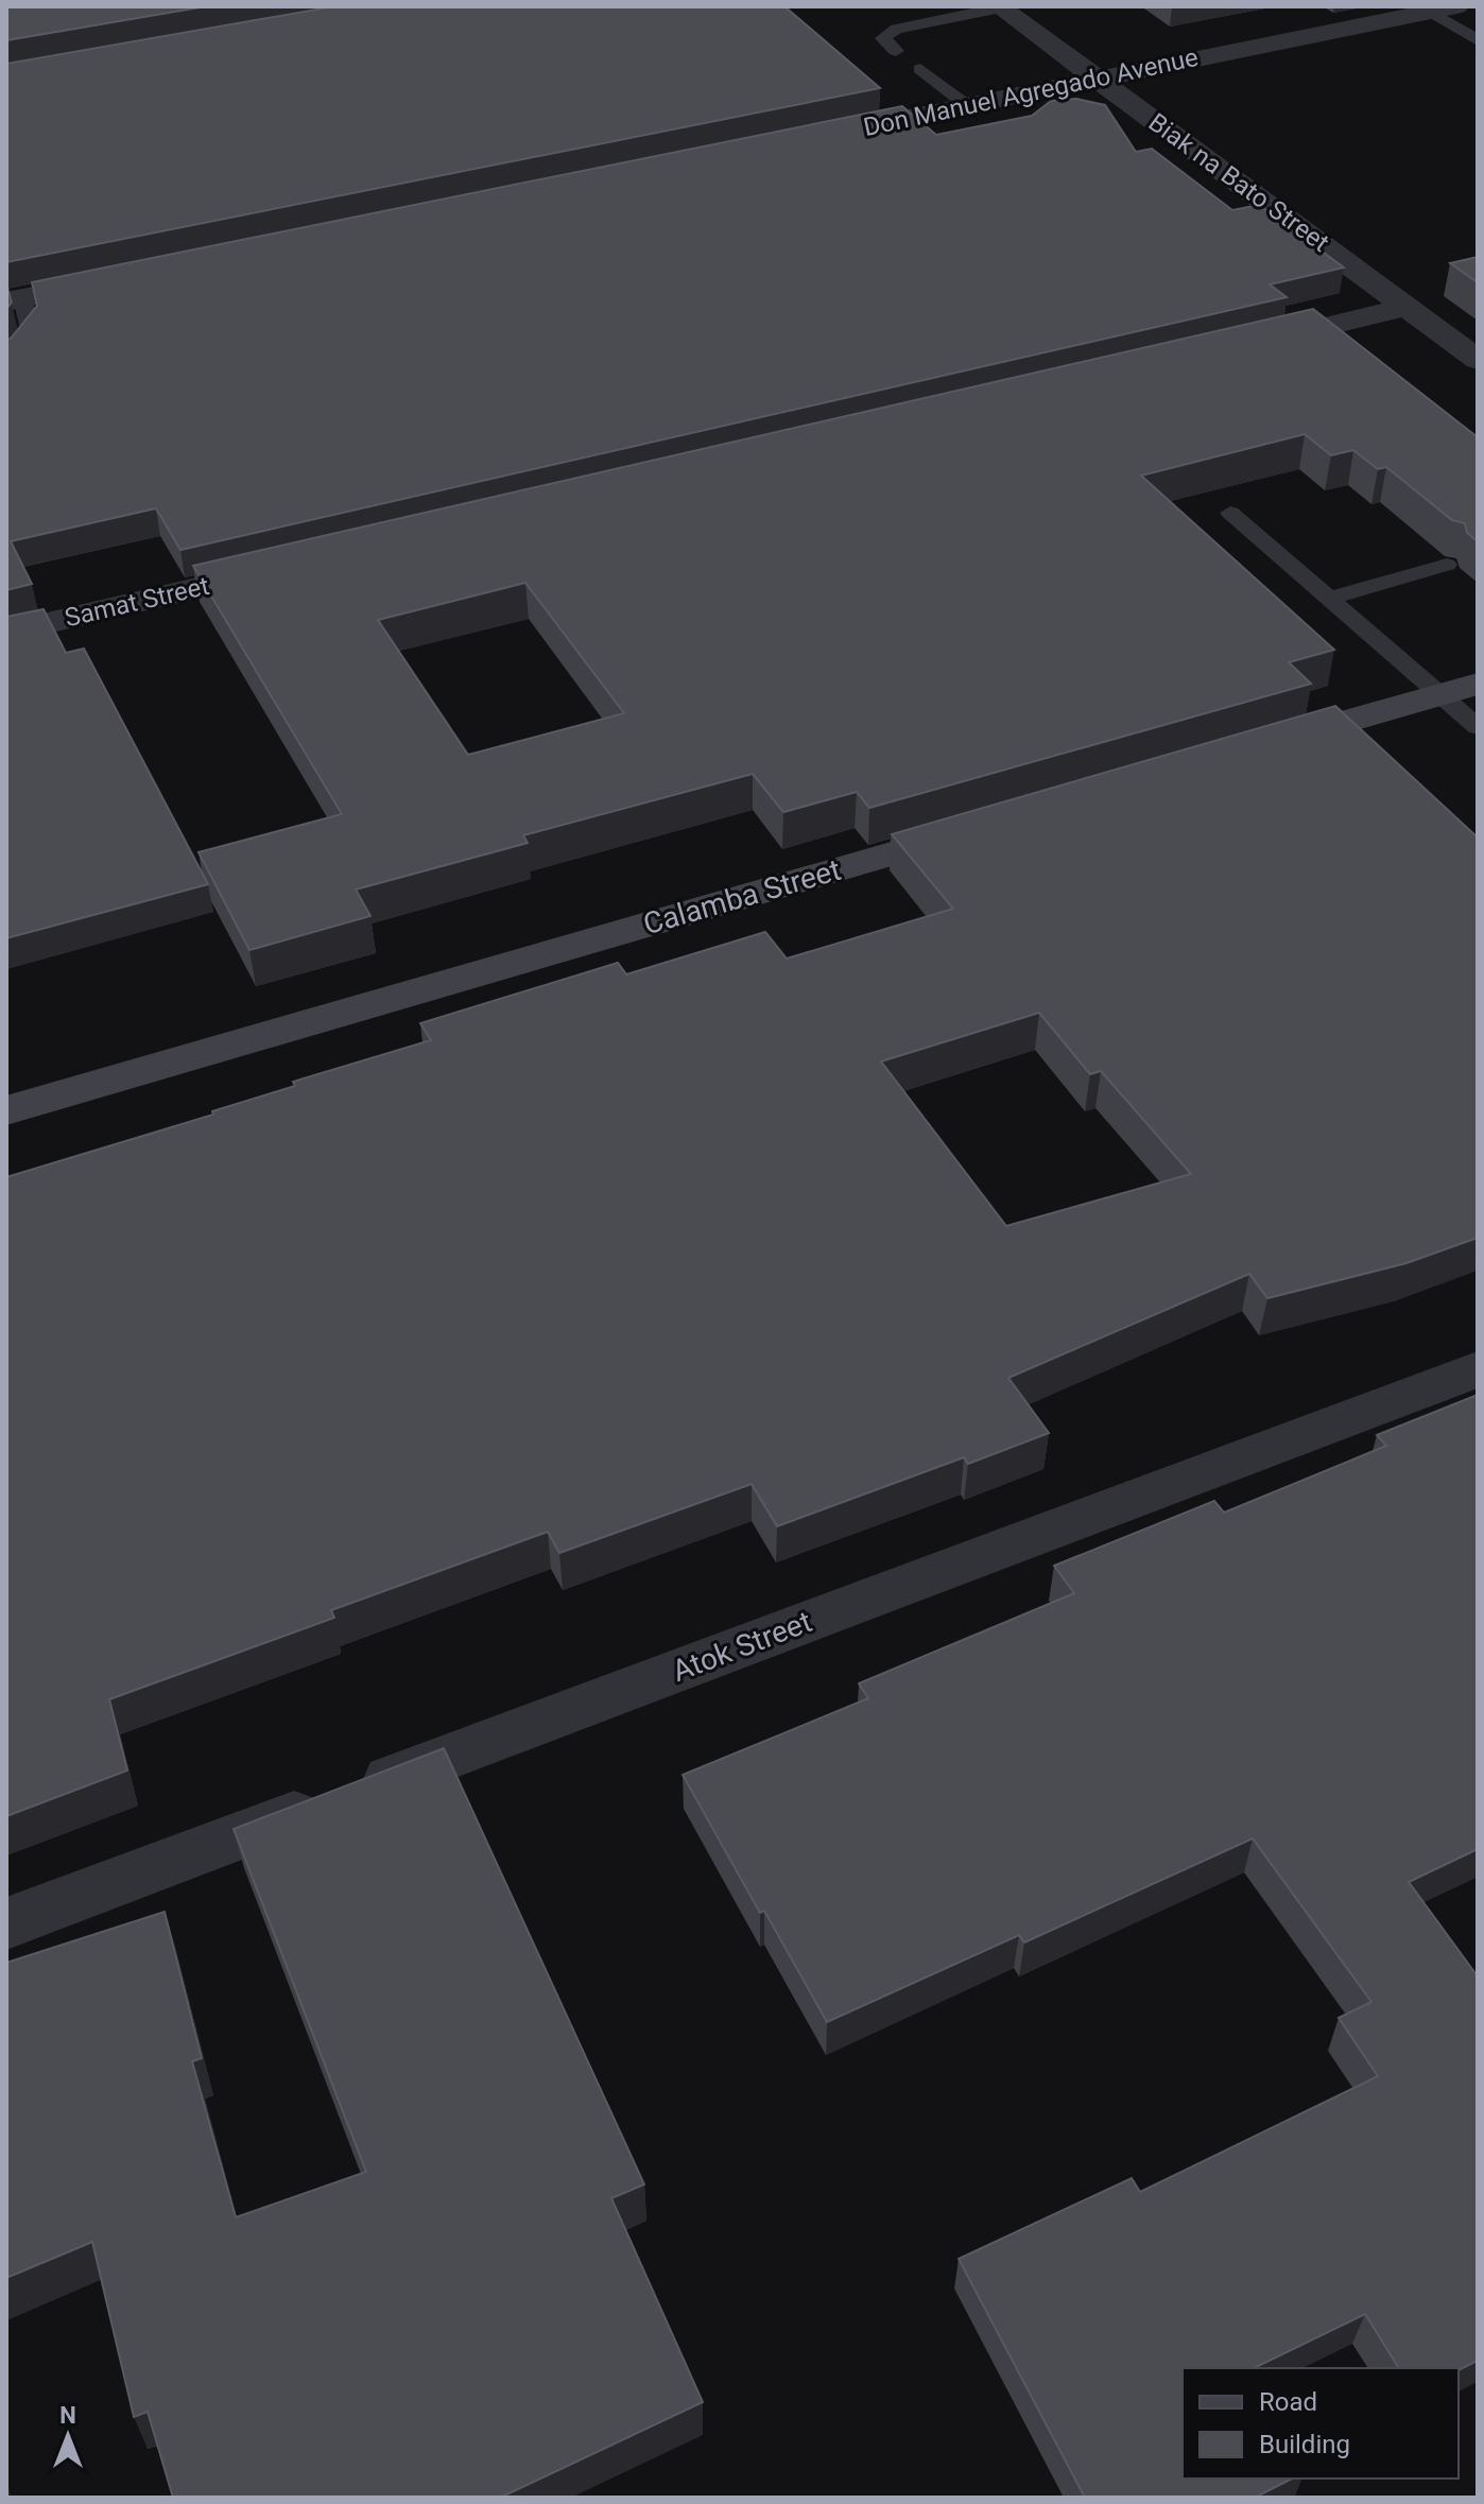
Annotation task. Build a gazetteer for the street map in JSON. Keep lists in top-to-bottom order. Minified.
{"streets":{"street":["Don Manuel Agregado Avenue","Biak na Bato Street","Samat Street","Calamba Street","Atok Street"]},"crossings":[["Don Manuel Agregado Avenue","Biak na Bato Street"]],"legend":["Road","Building"],"north":"top"}
